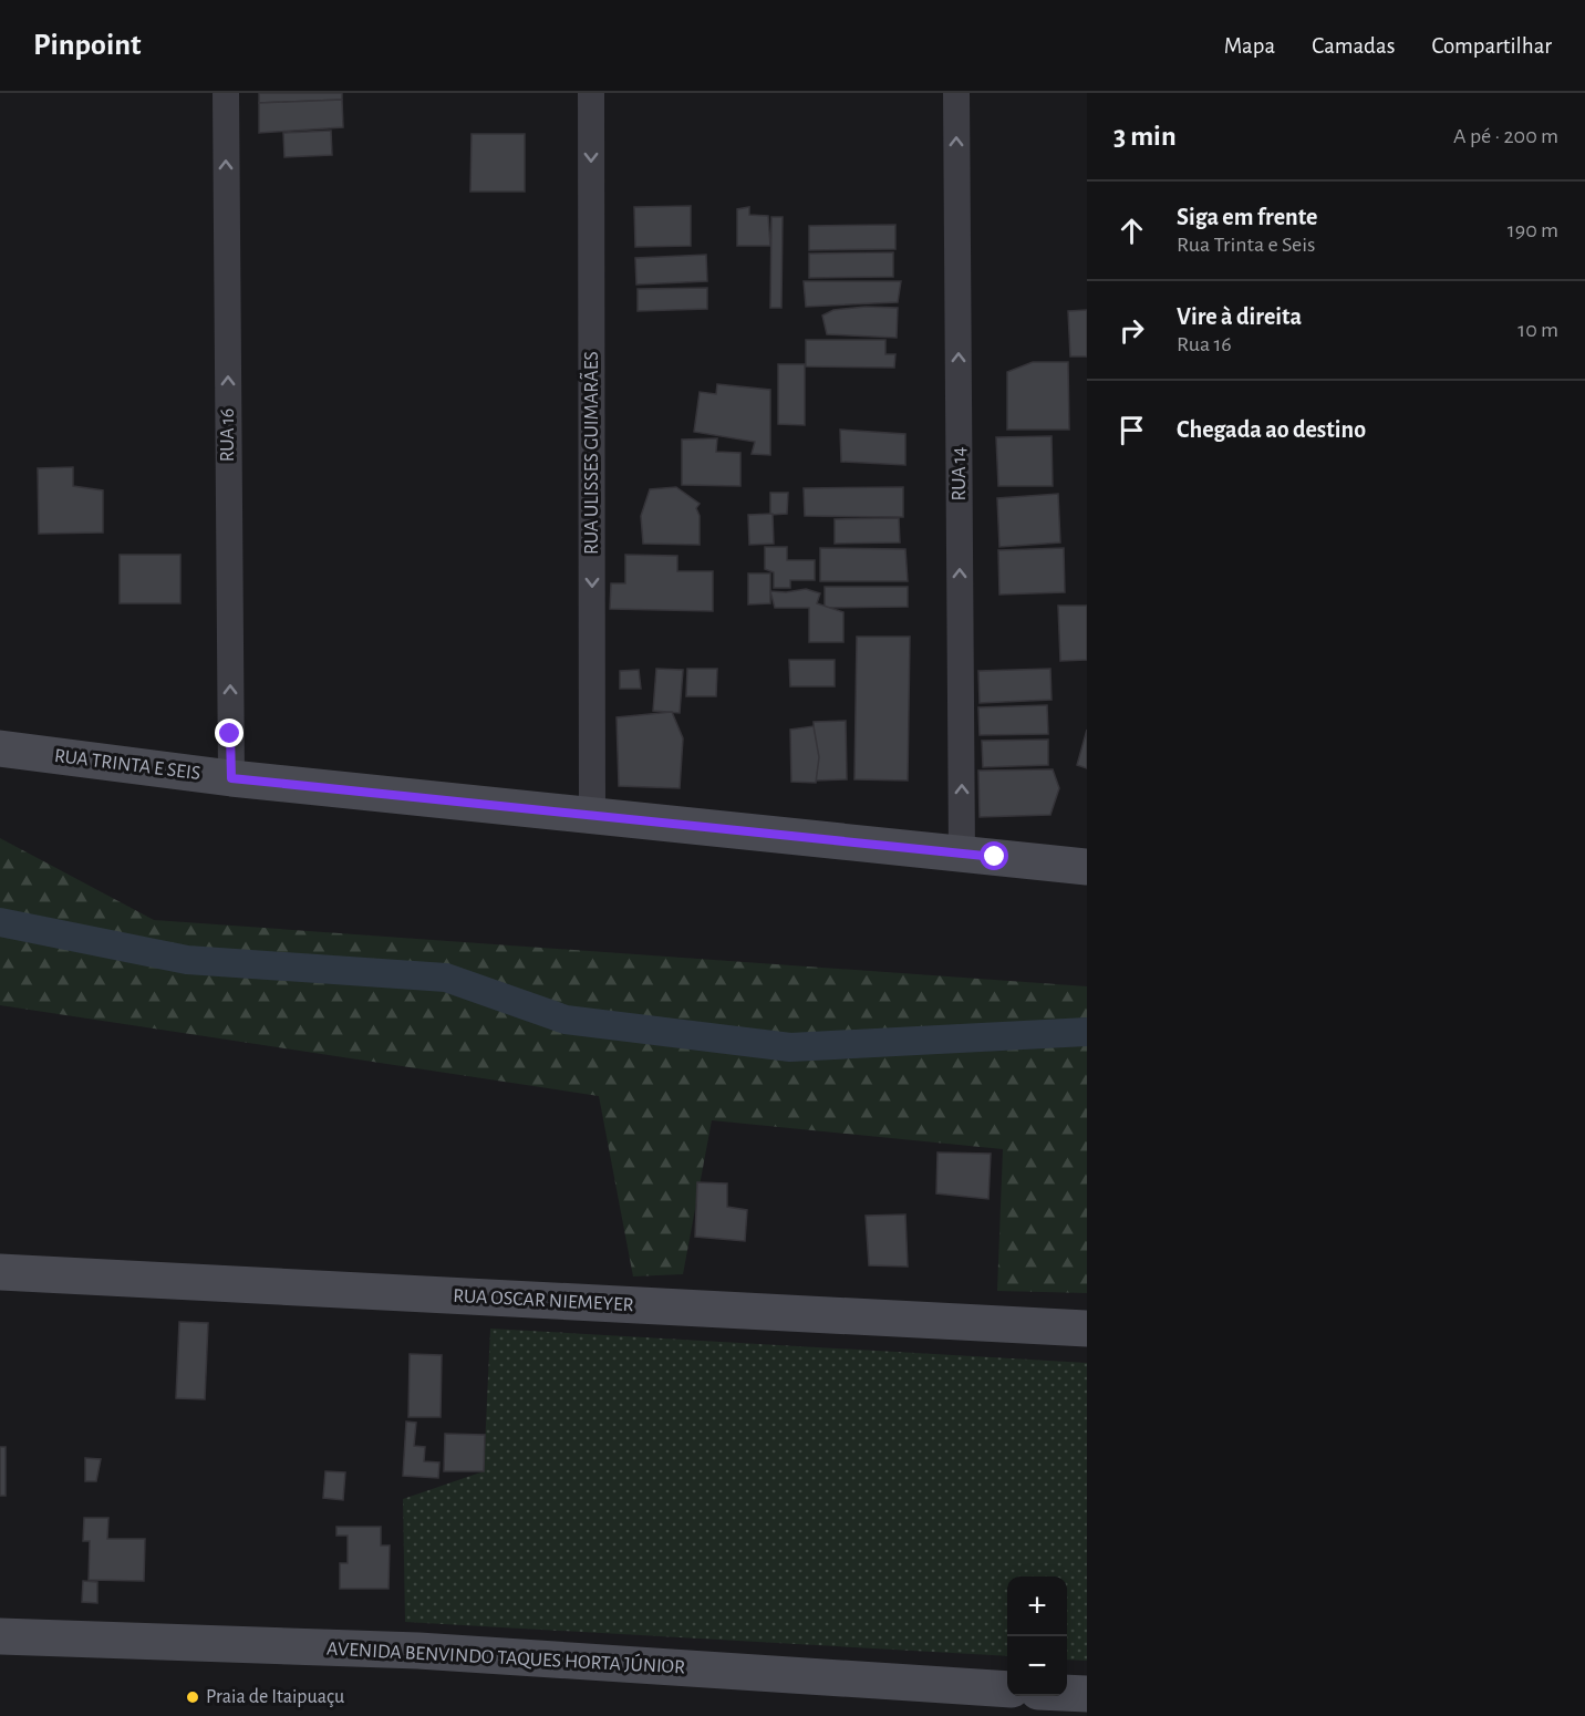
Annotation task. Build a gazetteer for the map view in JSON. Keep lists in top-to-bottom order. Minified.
{"streets":{"street":["RUA 16","RUA ULISSES GUIMARÃES","RUA 14","RUA TRINTA E SEIS","RUA OSCAR NIEMEYER","AVENIDA BENVINDO TAQUES HORTA JÚNIOR"]},"crossings":[["RUA 16","RUA TRINTA E SEIS"],["RUA ULISSES GUIMARÃES","RUA TRINTA E SEIS"],["RUA 14","RUA TRINTA E SEIS"]],"one_way":["RUA 16","RUA ULISSES GUIMARÃES","RUA 14"],"places":["Praia de Itaipuaçu"],"page":{"header":"Pinpoint","nav":["Mapa","Camadas","Compartilhar"],"heading":["3 min","A pé · 200 m"],"list":[["Siga em frente","Rua Trinta e Seis","190 m"],["Vire à direita","Rua 16","10 m"],"Chegada ao destino"],"map_buttons":["+","−"]}}
